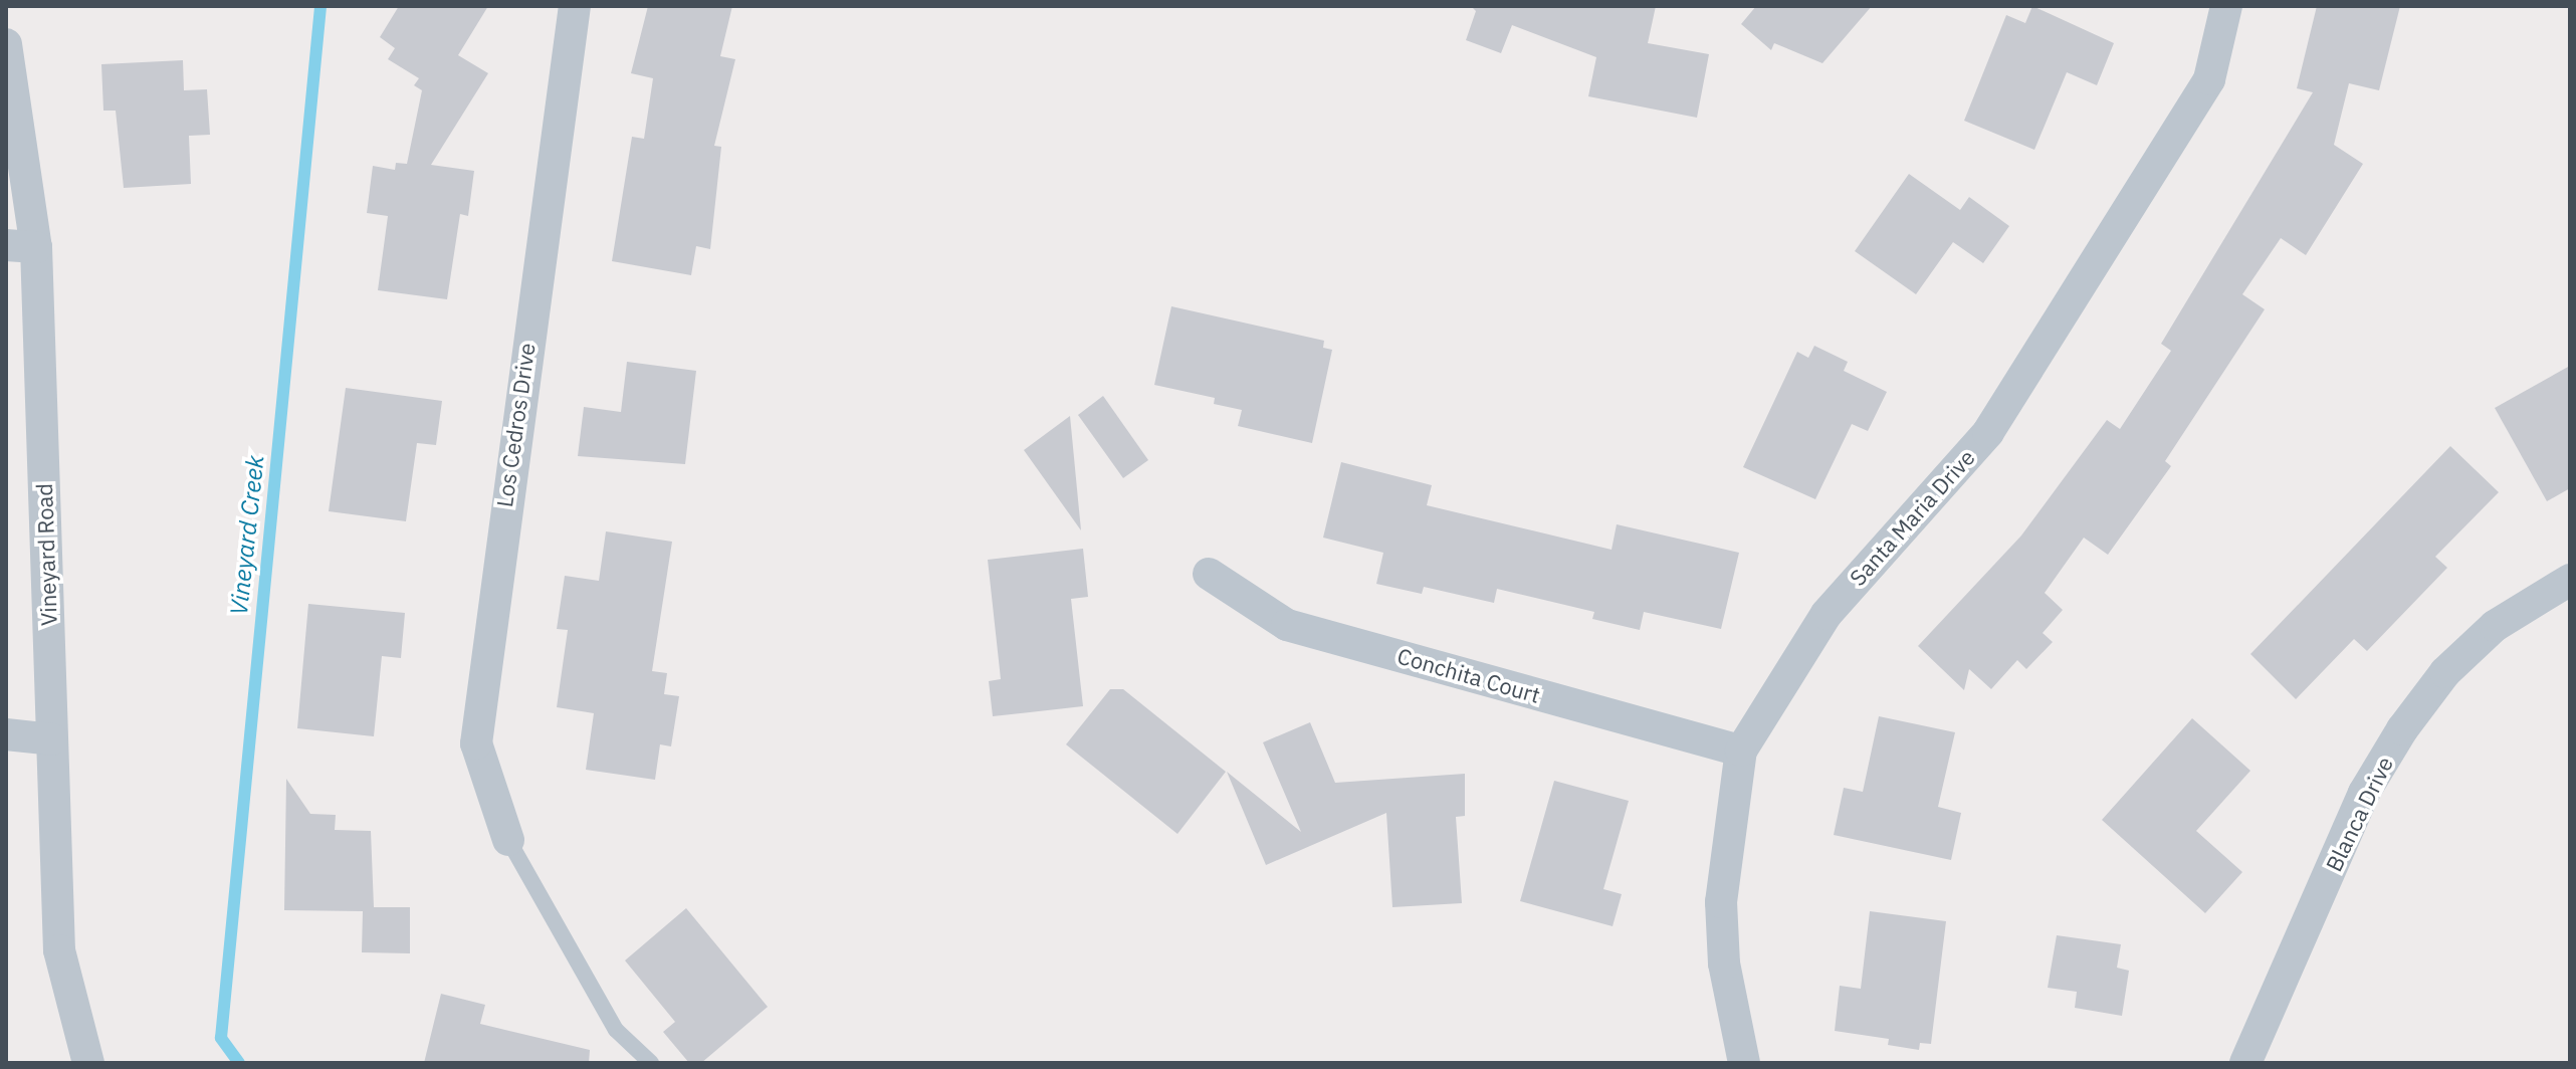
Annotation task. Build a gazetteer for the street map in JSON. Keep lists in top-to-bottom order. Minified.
{"streets":{"street":["Los Cedros Drive","Santa Maria Drive","Vineyard Road","Conchita Court","Blanca Drive"]},"crossings":[["Santa Maria Drive","Conchita Court"]],"water":["Vineyard Creek"]}
